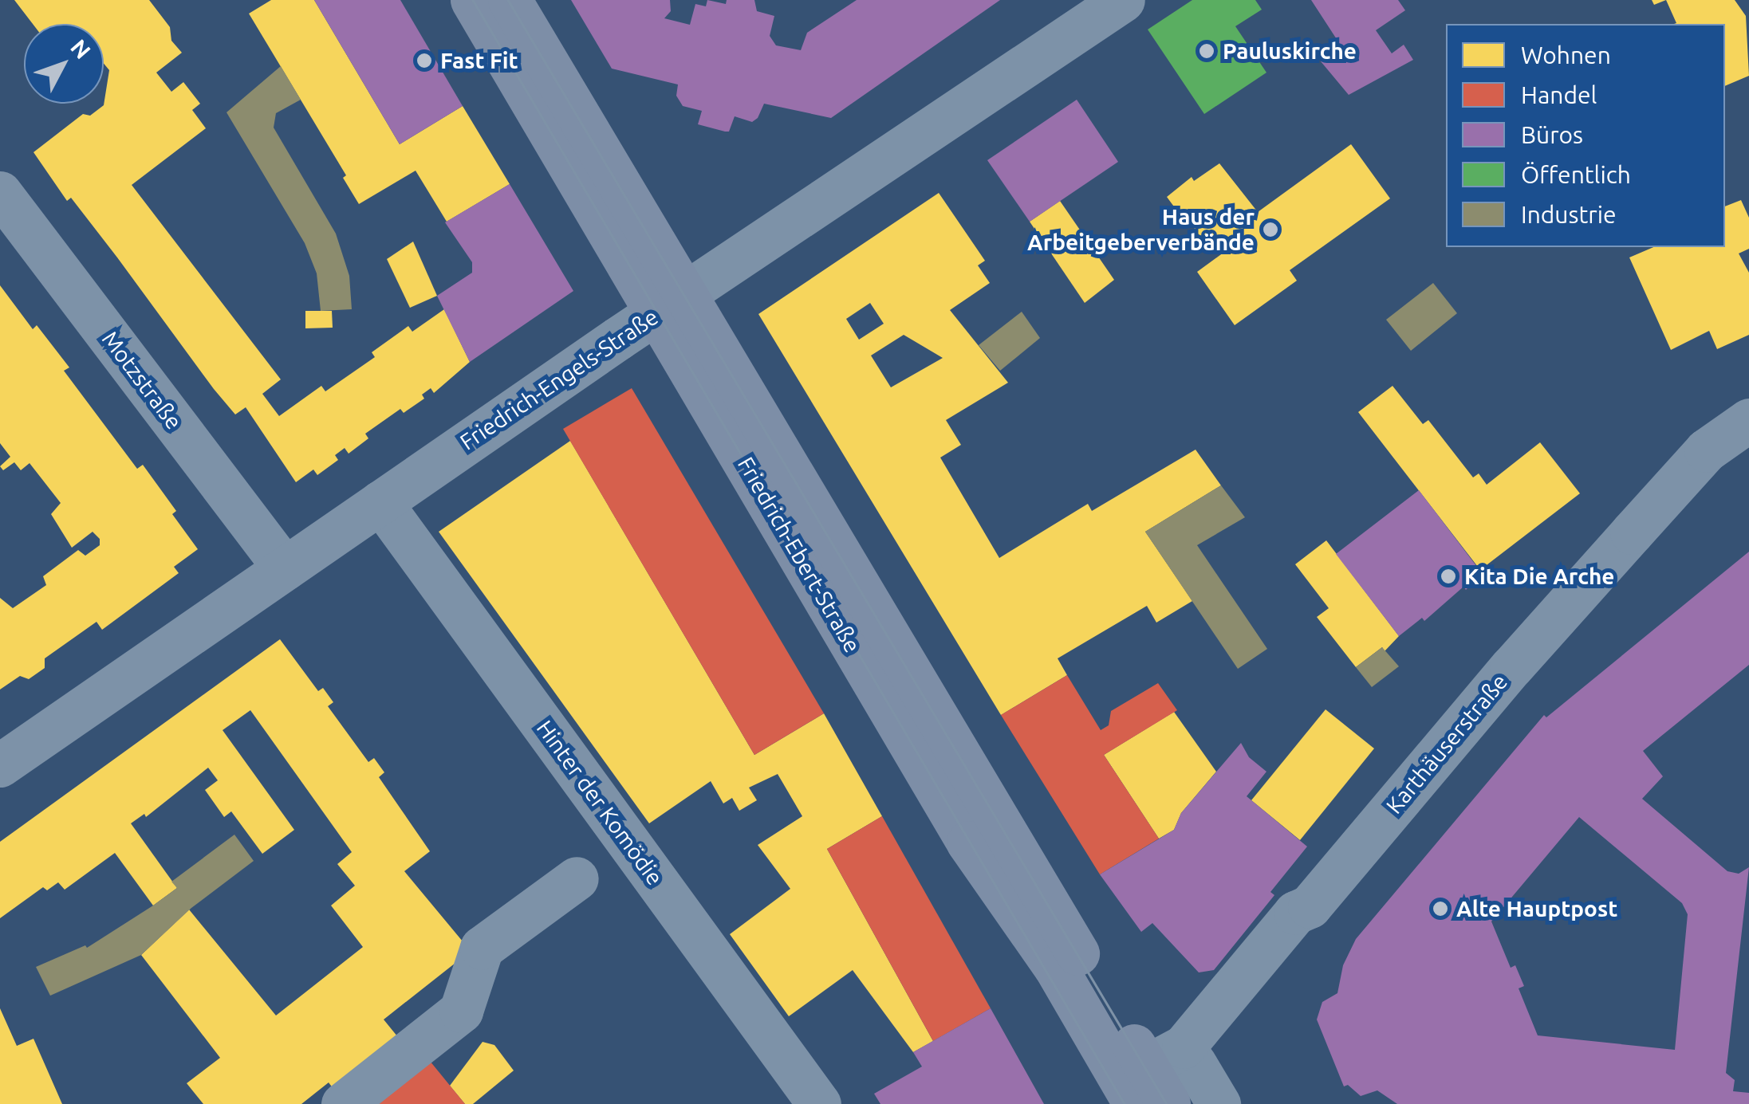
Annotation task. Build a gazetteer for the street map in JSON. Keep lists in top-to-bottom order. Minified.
{"streets":{"main road":["Friedrich-Ebert-Straße"],"street":["Friedrich-Engels-Straße","Motzstraße","Karthäuserstraße","Hinter der Komödie"]},"crossings":[["Friedrich-Engels-Straße","Motzstraße"],["Friedrich-Engels-Straße","Friedrich-Ebert-Straße"],["Friedrich-Engels-Straße","Hinter der Komödie"],["Friedrich-Ebert-Straße","Karthäuserstraße"]],"places":["Pauluskirche","Fast Fit","Haus der Arbeitgeberverbände","Kita Die Arche","Alte Hauptpost"],"legend":["Wohnen","Handel","Büros","Öffentlich","Industrie"],"north":"top right"}
